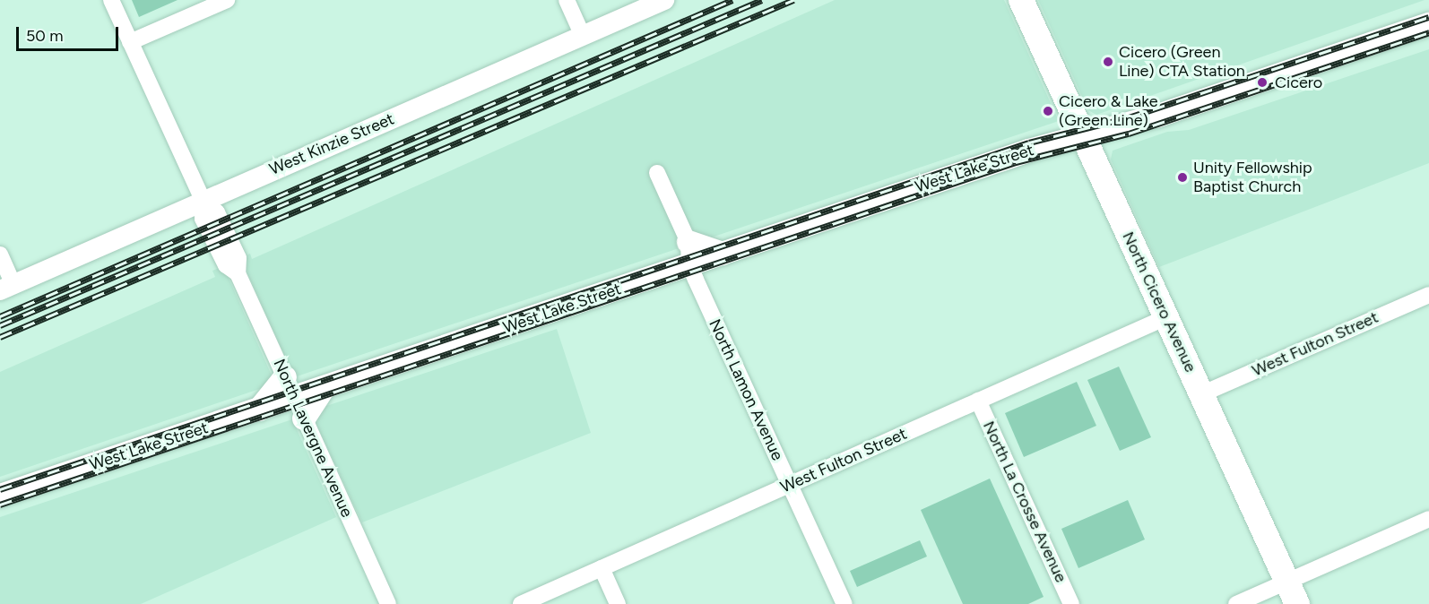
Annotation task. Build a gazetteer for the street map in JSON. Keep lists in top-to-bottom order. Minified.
{"streets":{"main road":["West Lake Street","North Cicero Avenue"],"street":["West Kinzie Street","West Fulton Street","North Lamon Avenue","North Lavergne Avenue","North La Crosse Avenue"]},"crossings":[["West Kinzie Street","North Lavergne Avenue"],["West Lake Street","North Cicero Avenue"],["West Lake Street","North Lamon Avenue"],["West Lake Street","North Lavergne Avenue"],["North Cicero Avenue","West Fulton Street"],["West Fulton Street","North Lamon Avenue"],["West Fulton Street","North La Crosse Avenue"]],"places":["Cicero (Green Line) CTA Station","Cicero","Cicero & Lake (Green Line)","Unity Fellowship Baptist Church"],"scale_bar":"50 m"}
